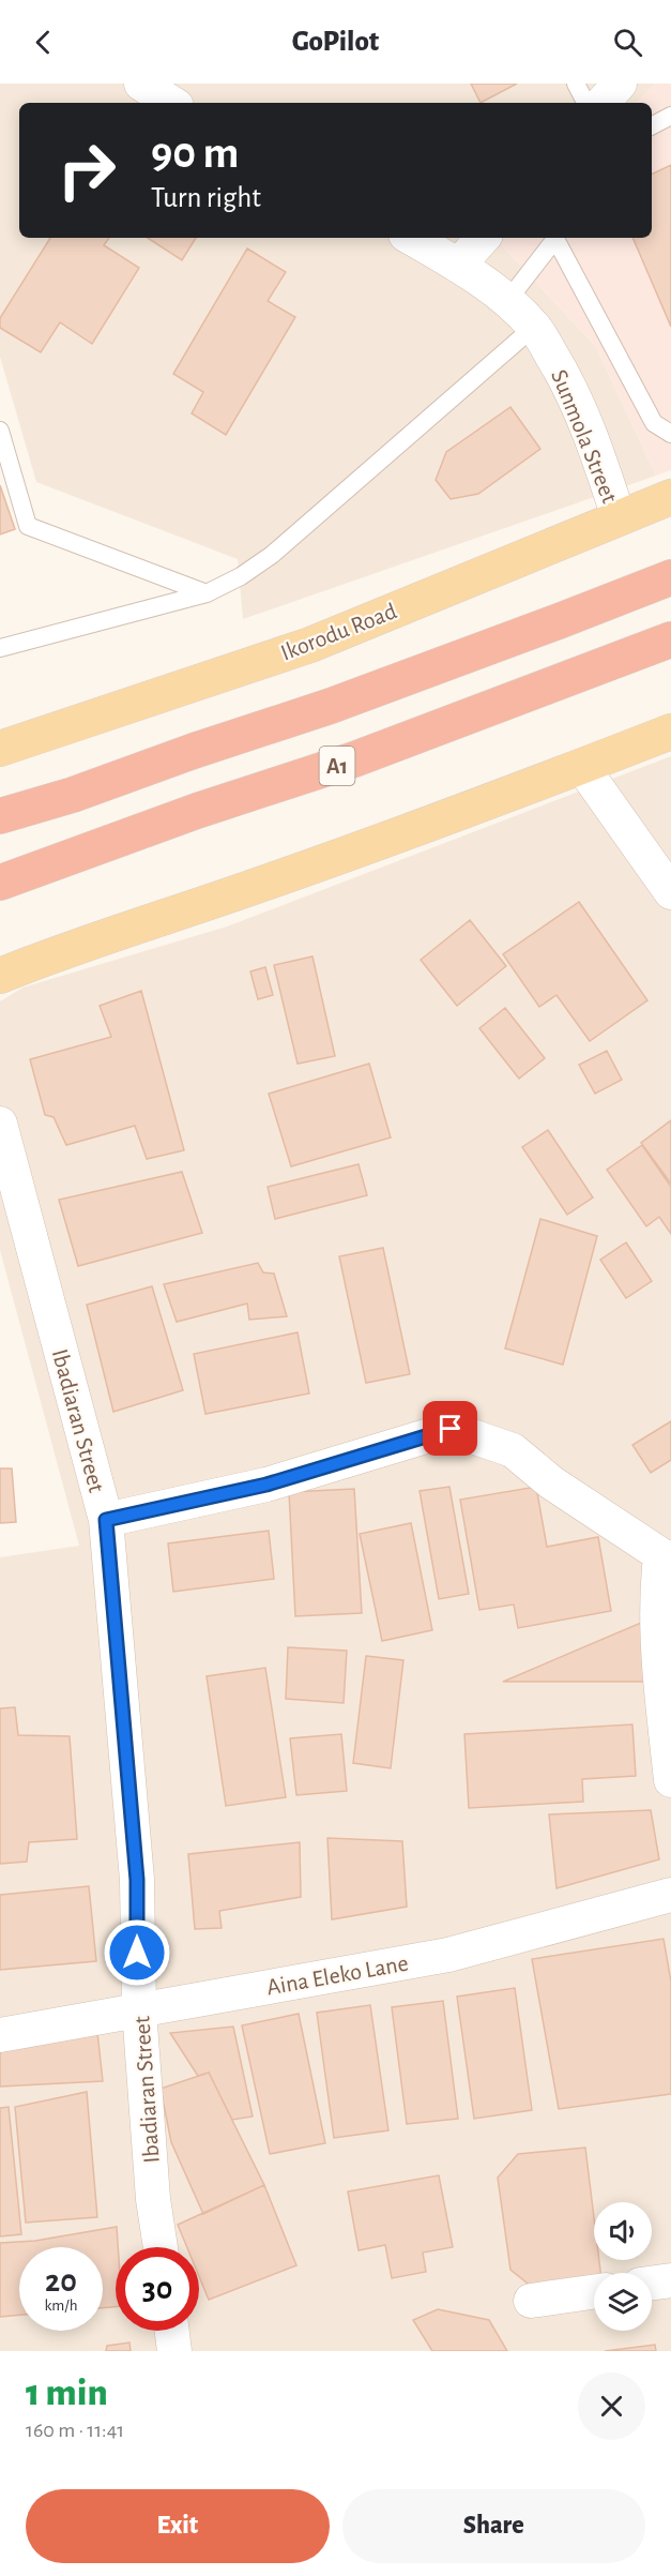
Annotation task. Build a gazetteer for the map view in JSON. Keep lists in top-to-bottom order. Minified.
{"streets":{"highway":["A1"],"main road":["Ikorodu Road"],"street":["Sunmola Street","Ibadiaran Street","Aina Eleko Lane"]},"crossings":[["Sunmola Street","Ikorodu Road"],["Ibadiaran Street","Aina Eleko Lane"]],"page":{"header":"GoPilot","turn":["90 m","Turn right"],"speed":"20 km/h","limit":"30","heading":["1 min","160 m · 11:41"],"buttons":["Exit","Share"]}}
